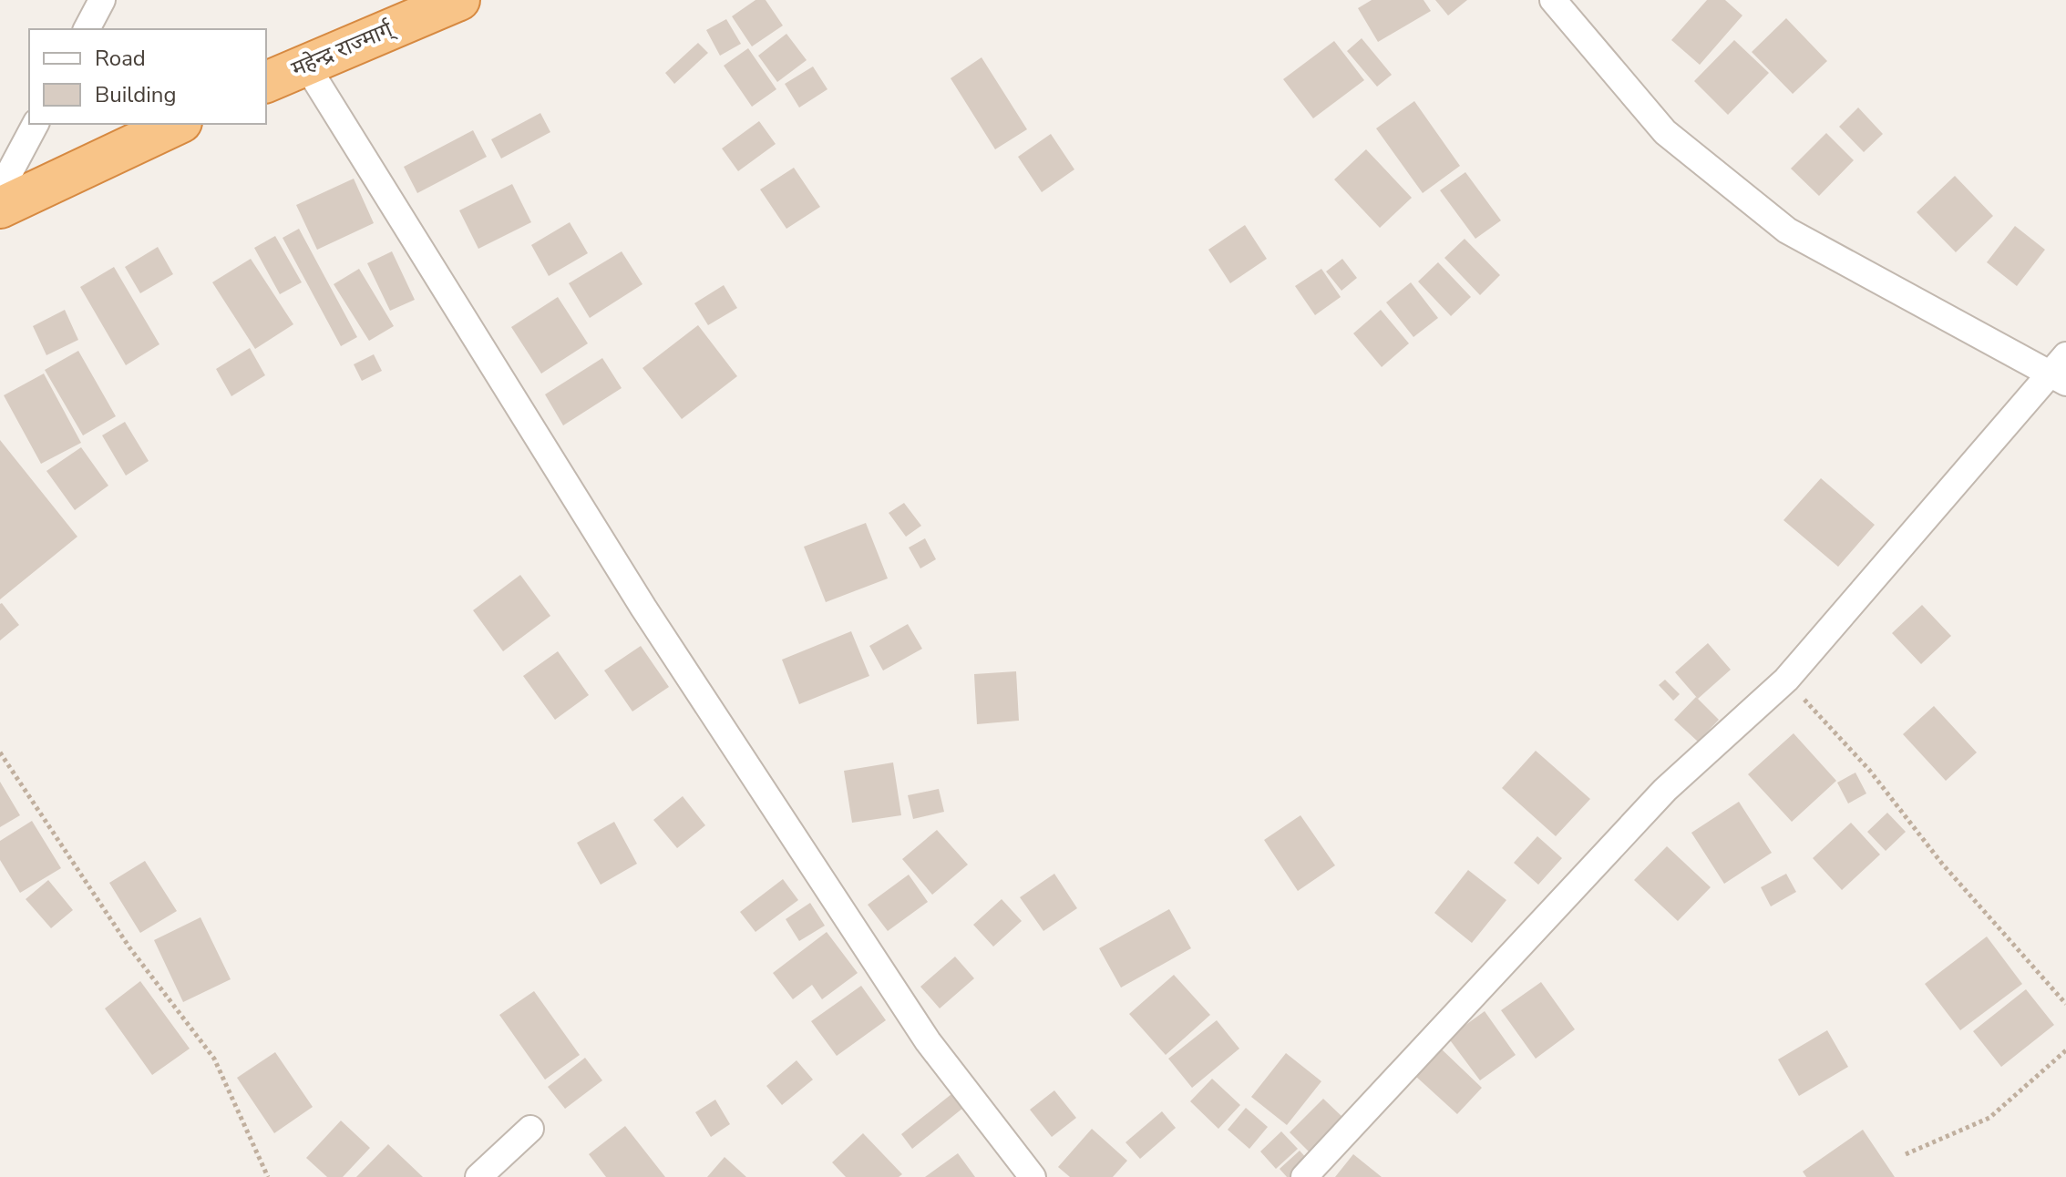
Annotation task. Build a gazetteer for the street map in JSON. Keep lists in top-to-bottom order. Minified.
{"streets":{"highway":["महेन्द्र राज्मार्ग्"]},"legend":["Road","Building"]}
